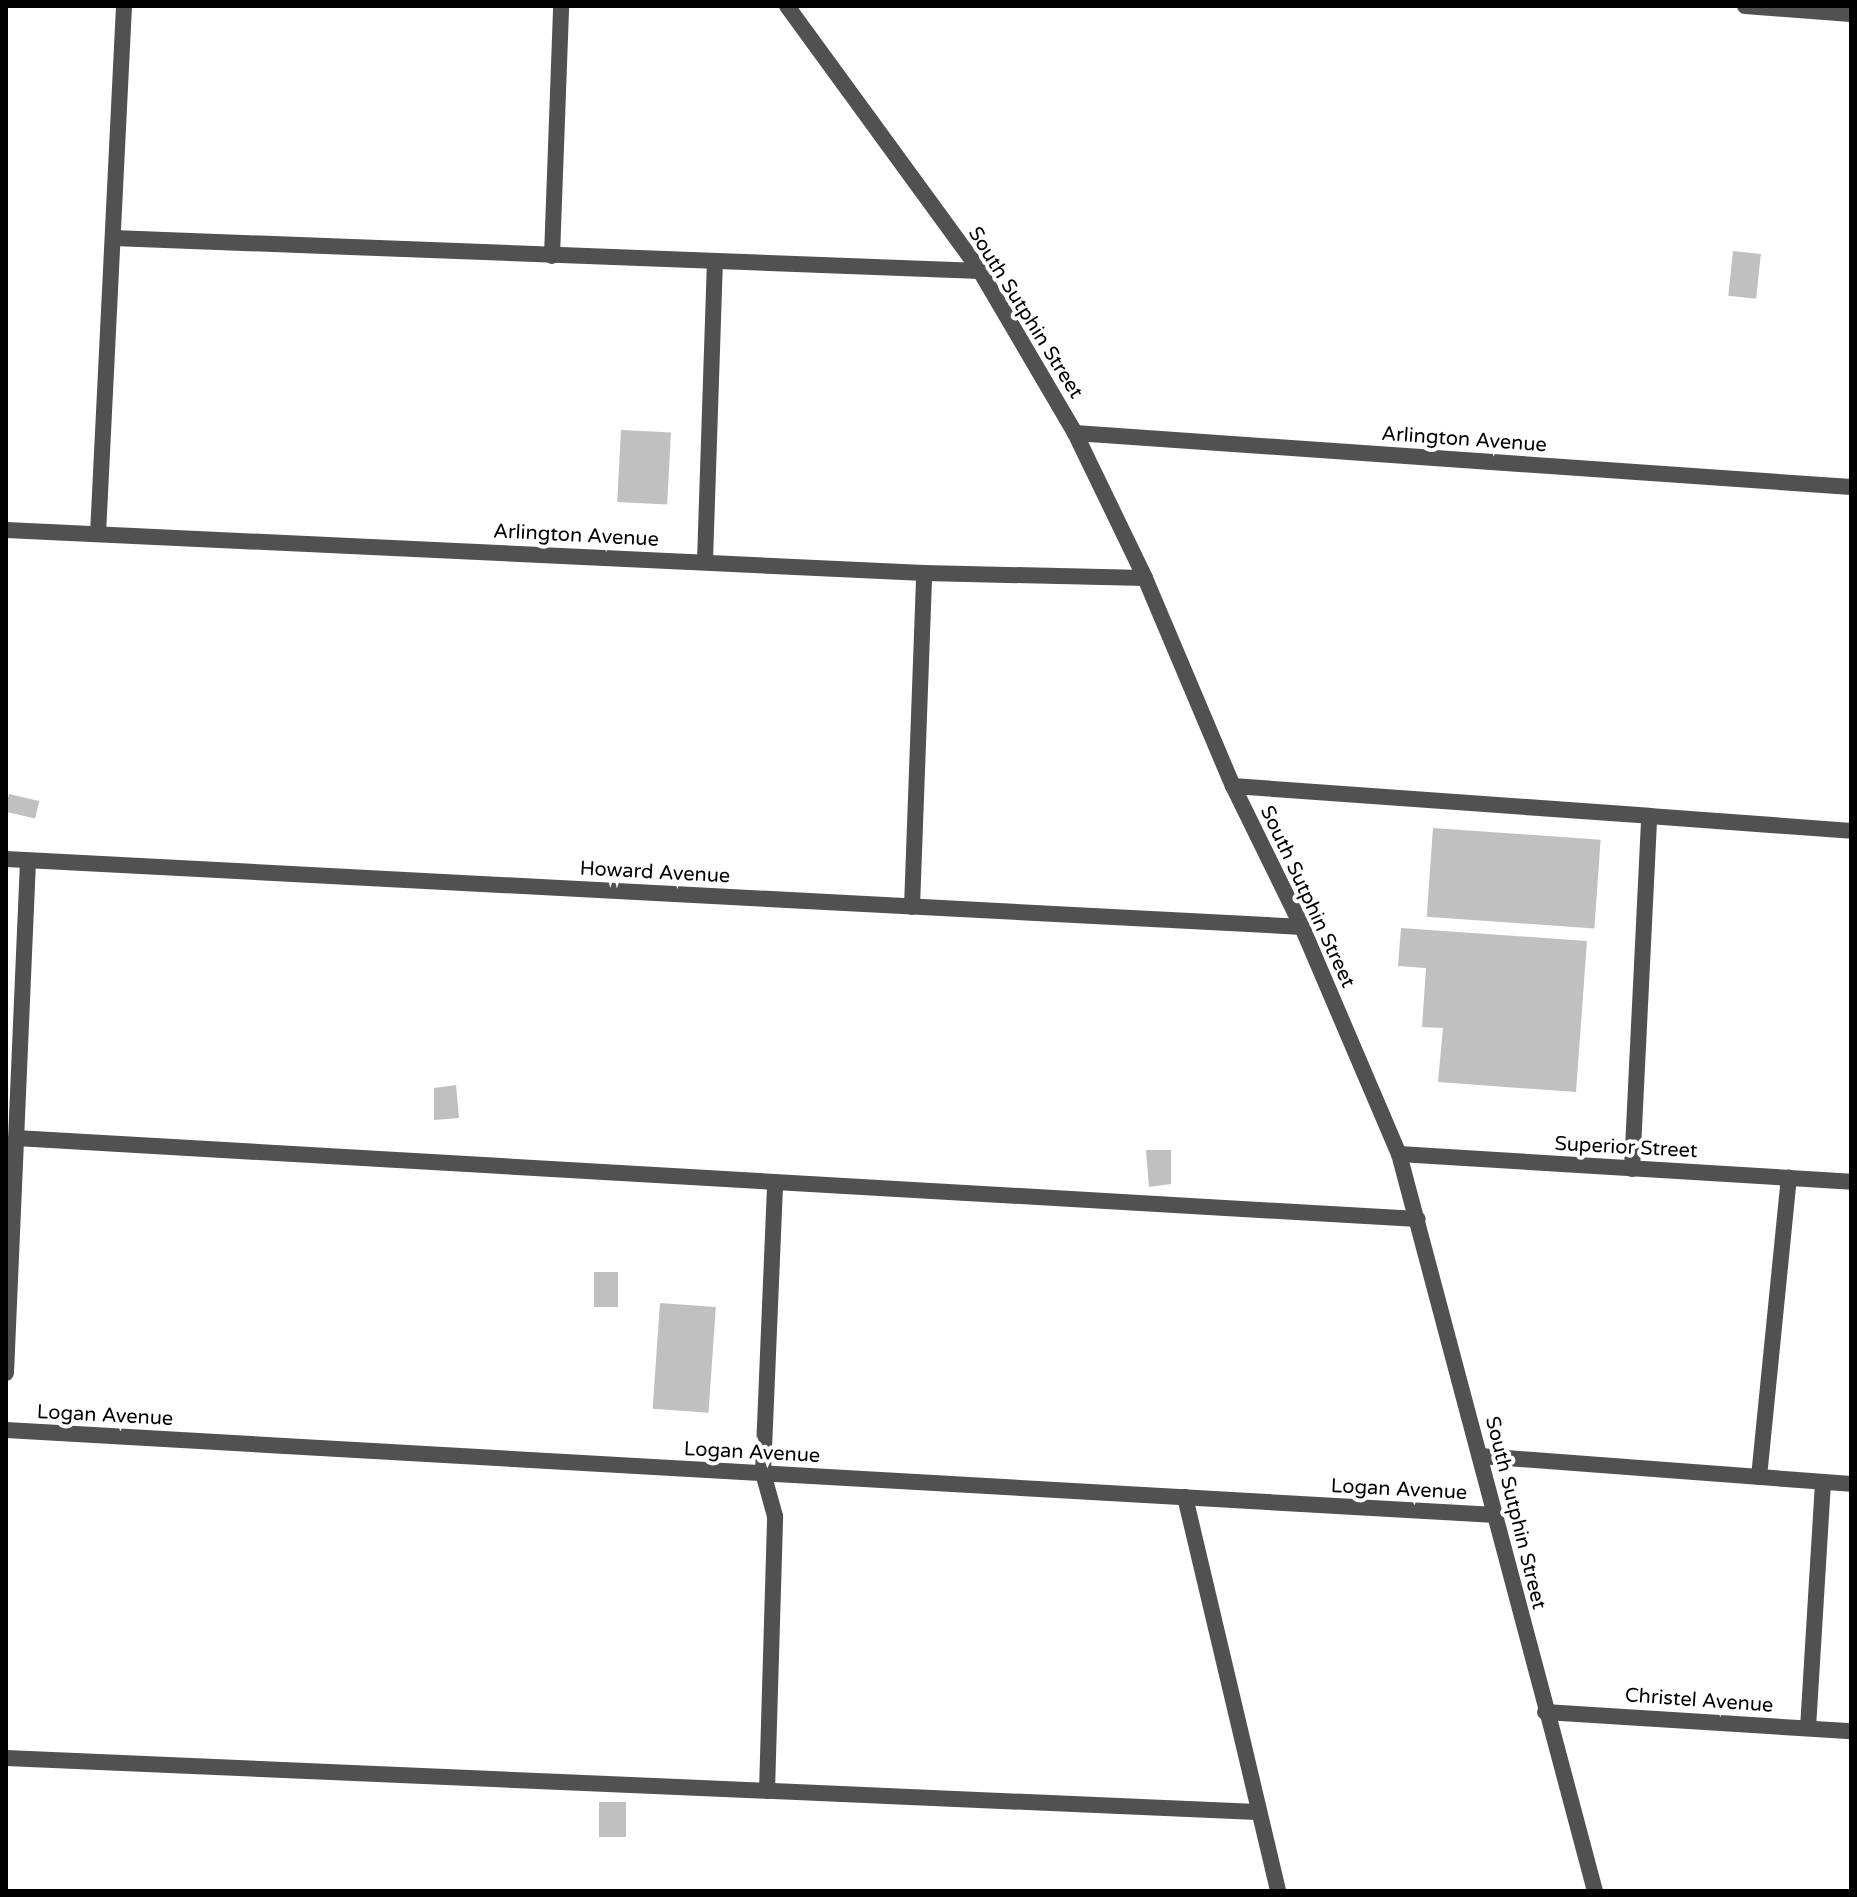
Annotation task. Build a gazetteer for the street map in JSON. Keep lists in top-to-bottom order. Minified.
{"streets":{"street":["South Sutphin Street","Arlington Avenue","Howard Avenue","Superior Street","Logan Avenue","Christel Avenue"]},"crossings":[["South Sutphin Street","Arlington Avenue"],["South Sutphin Street","Howard Avenue"],["South Sutphin Street","Superior Street"],["South Sutphin Street","Logan Avenue"],["South Sutphin Street","Christel Avenue"]]}
